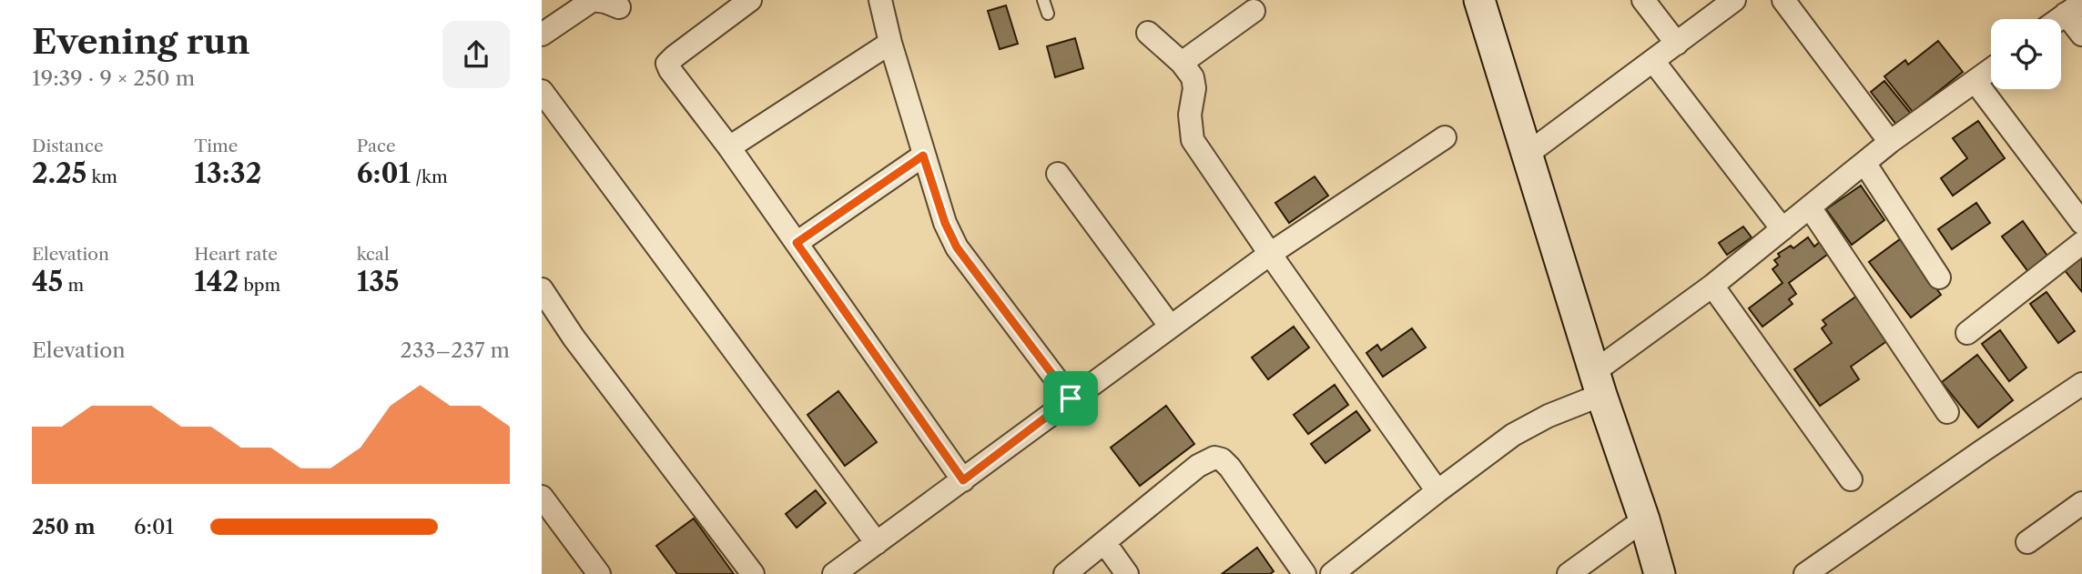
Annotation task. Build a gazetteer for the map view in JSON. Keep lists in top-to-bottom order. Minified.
{"page":{"heading":["Evening run","19:39 · 9 × 250 m"],"stats":[["Distance","2.25 km"],["Time","13:32"],["Pace","6:01 /km"],["Elevation","45 m"],["Heart rate","142 bpm"],["kcal","135"]],"chart":["Elevation","233–237 m"],"list":[{"name":"250 m","note":"6:01"}]}}
